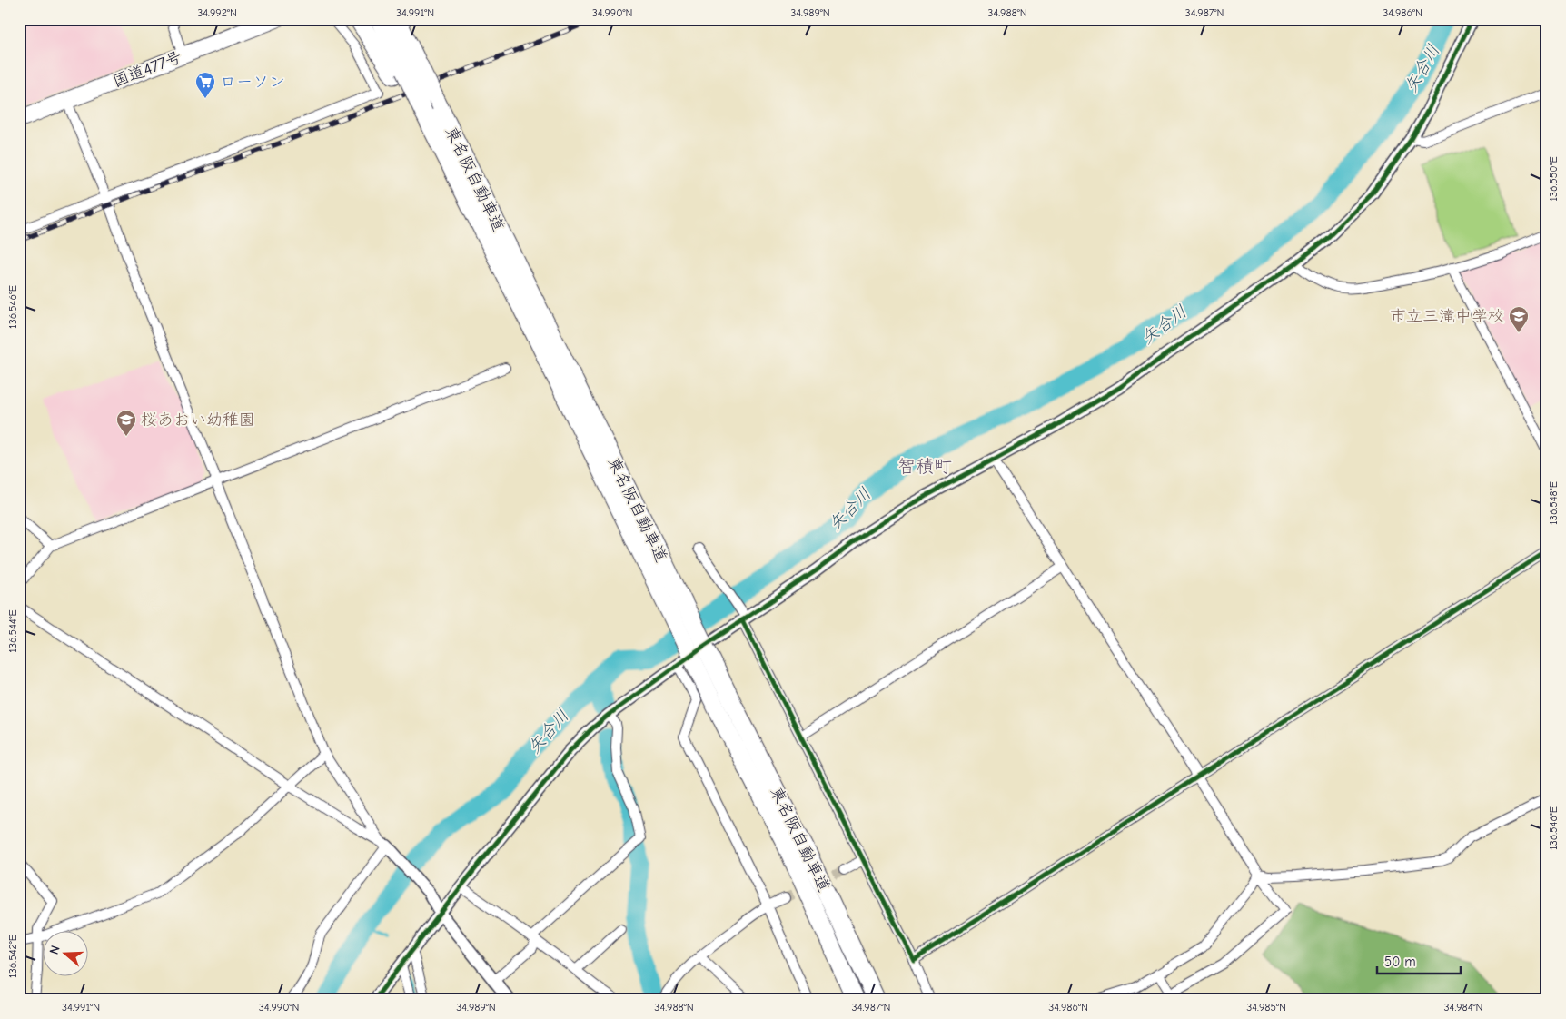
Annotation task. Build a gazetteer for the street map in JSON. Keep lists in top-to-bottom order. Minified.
{"streets":{"highway":["国道477号","東名阪自動車道"]},"districts":["智積町"],"water":["矢合川"],"places":{"supermarket":["ローソン"],"school or university":["市立三滝中学校","桜あおい幼稚園"]},"scale_bar":"50 m","north":"left","coordinates":["34.992°N","34.991°N","34.990°N","34.989°N","34.988°N","34.987°N","34.986°N","136.550°E","136.546°E","136.548°E","136.544°E","136.542°E","34.985°N","34.984°N"]}
